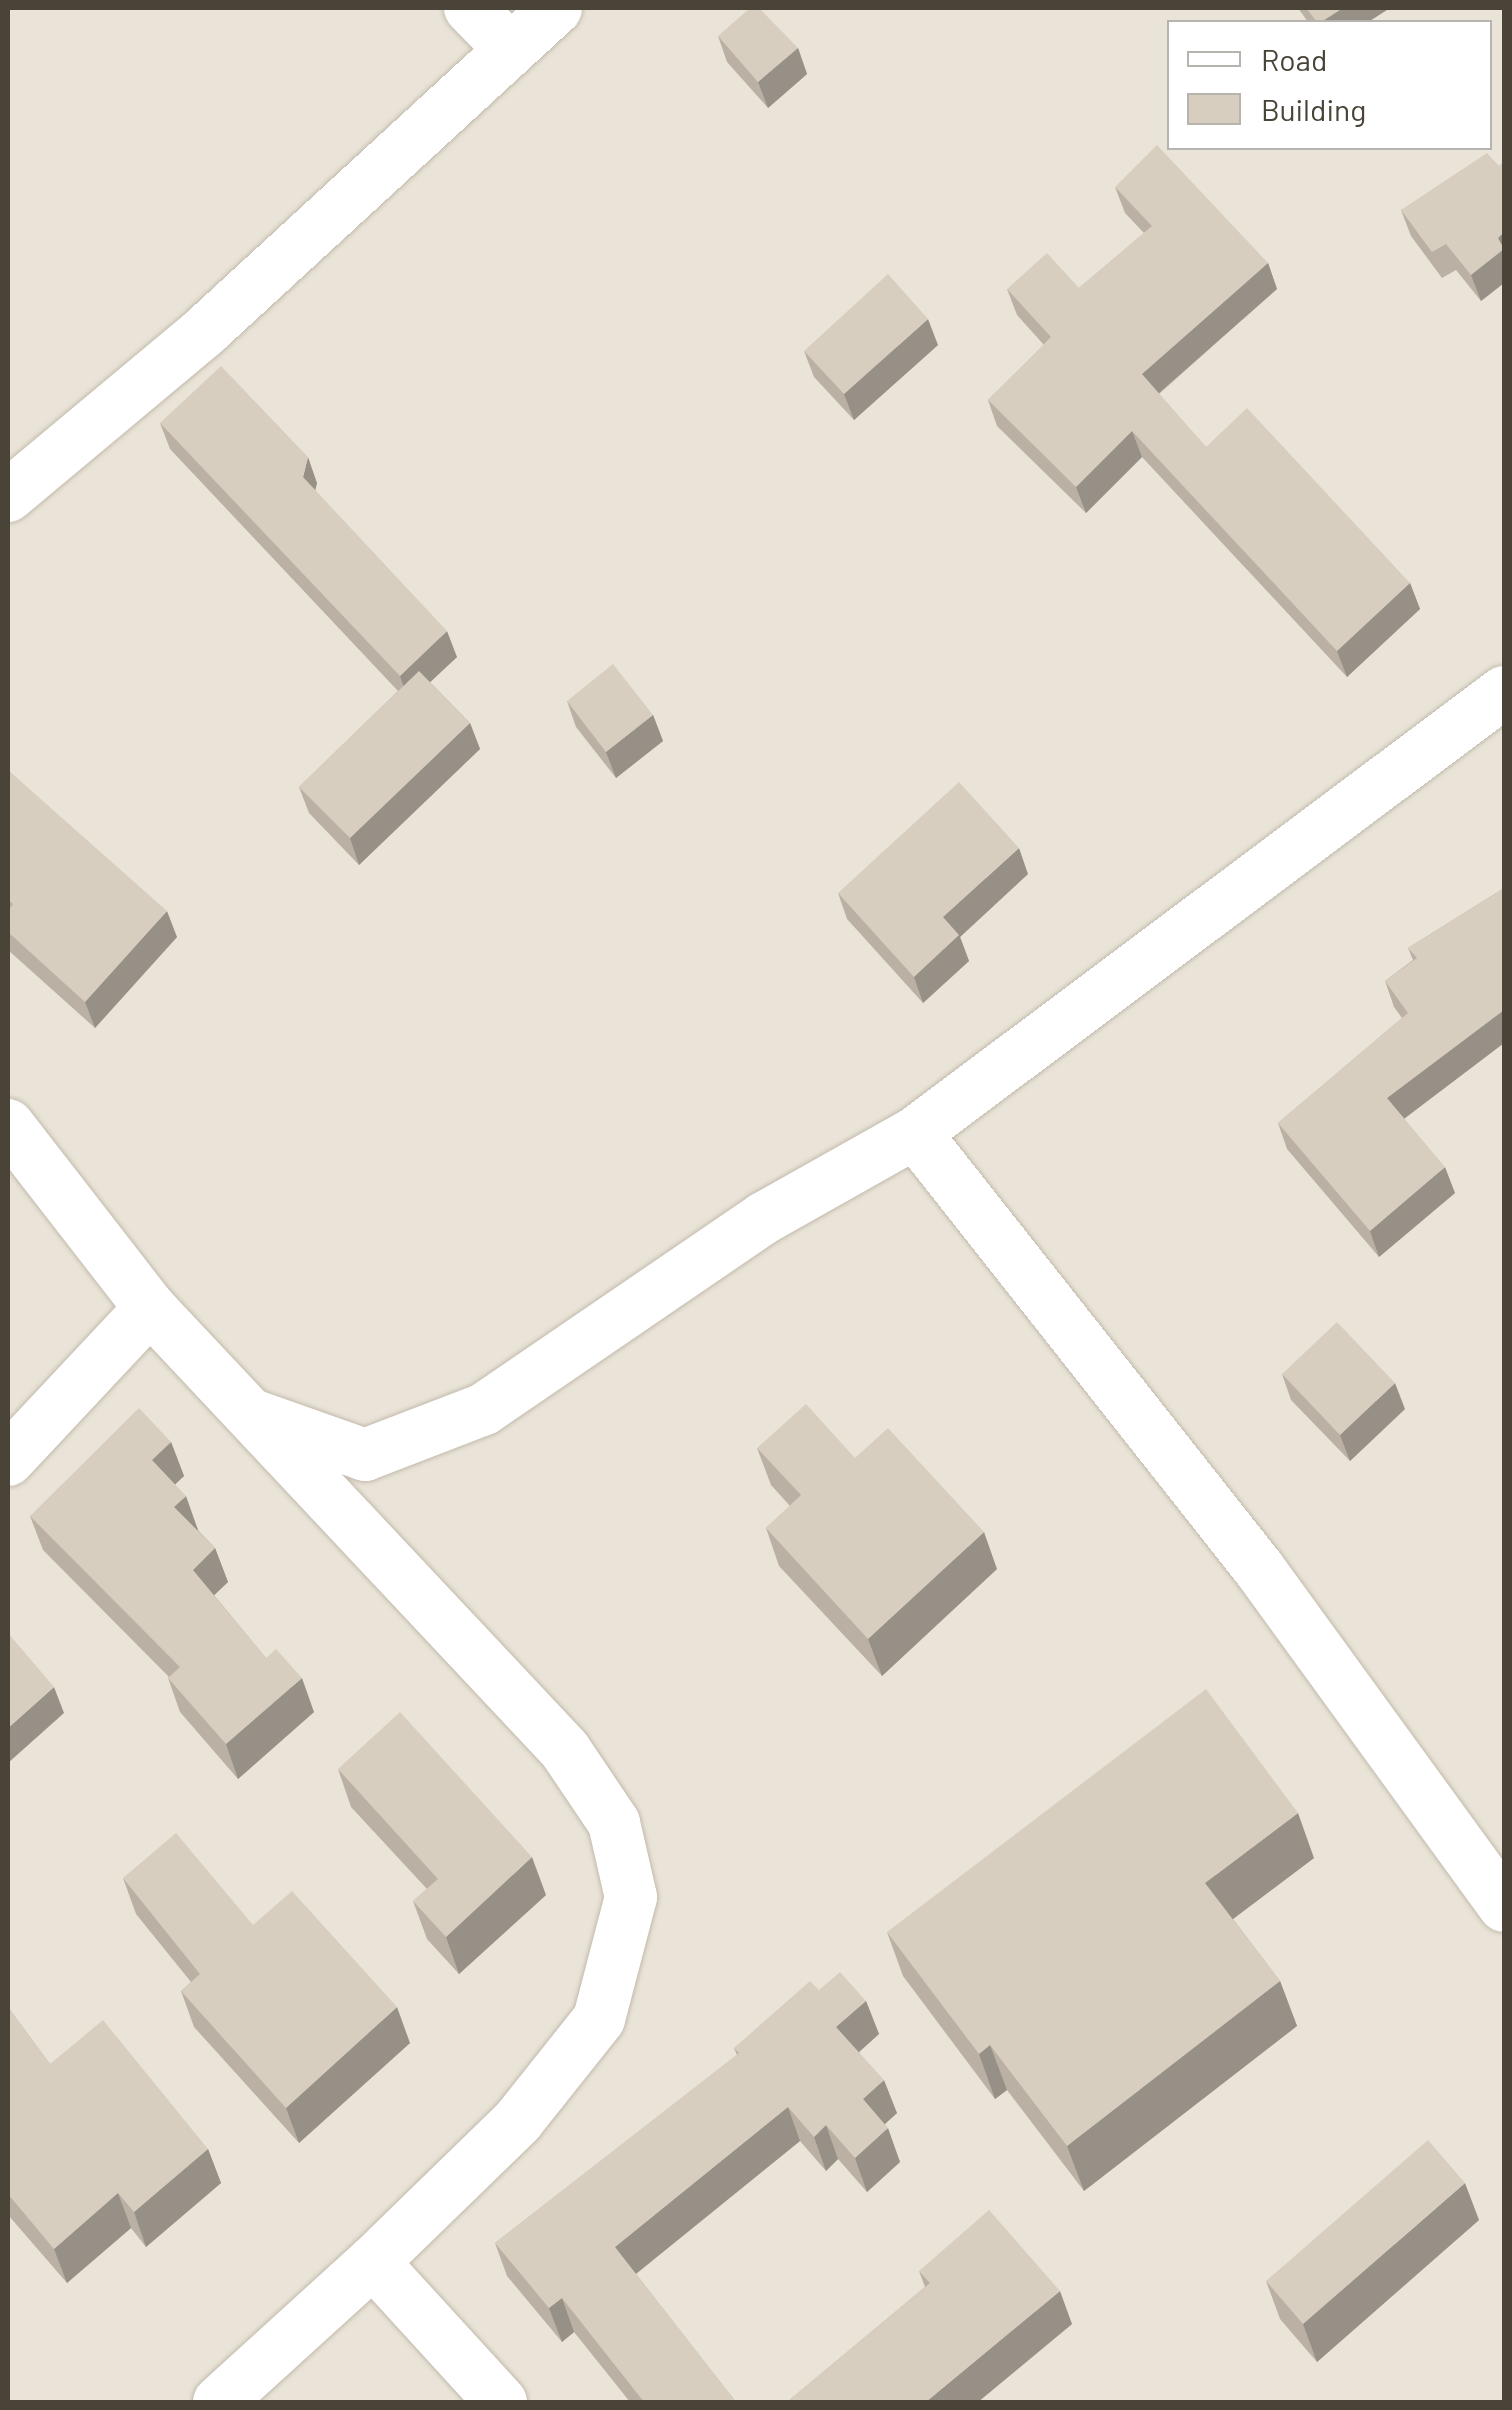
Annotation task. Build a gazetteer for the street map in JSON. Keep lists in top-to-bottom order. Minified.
{"legend":["Road","Building"]}
